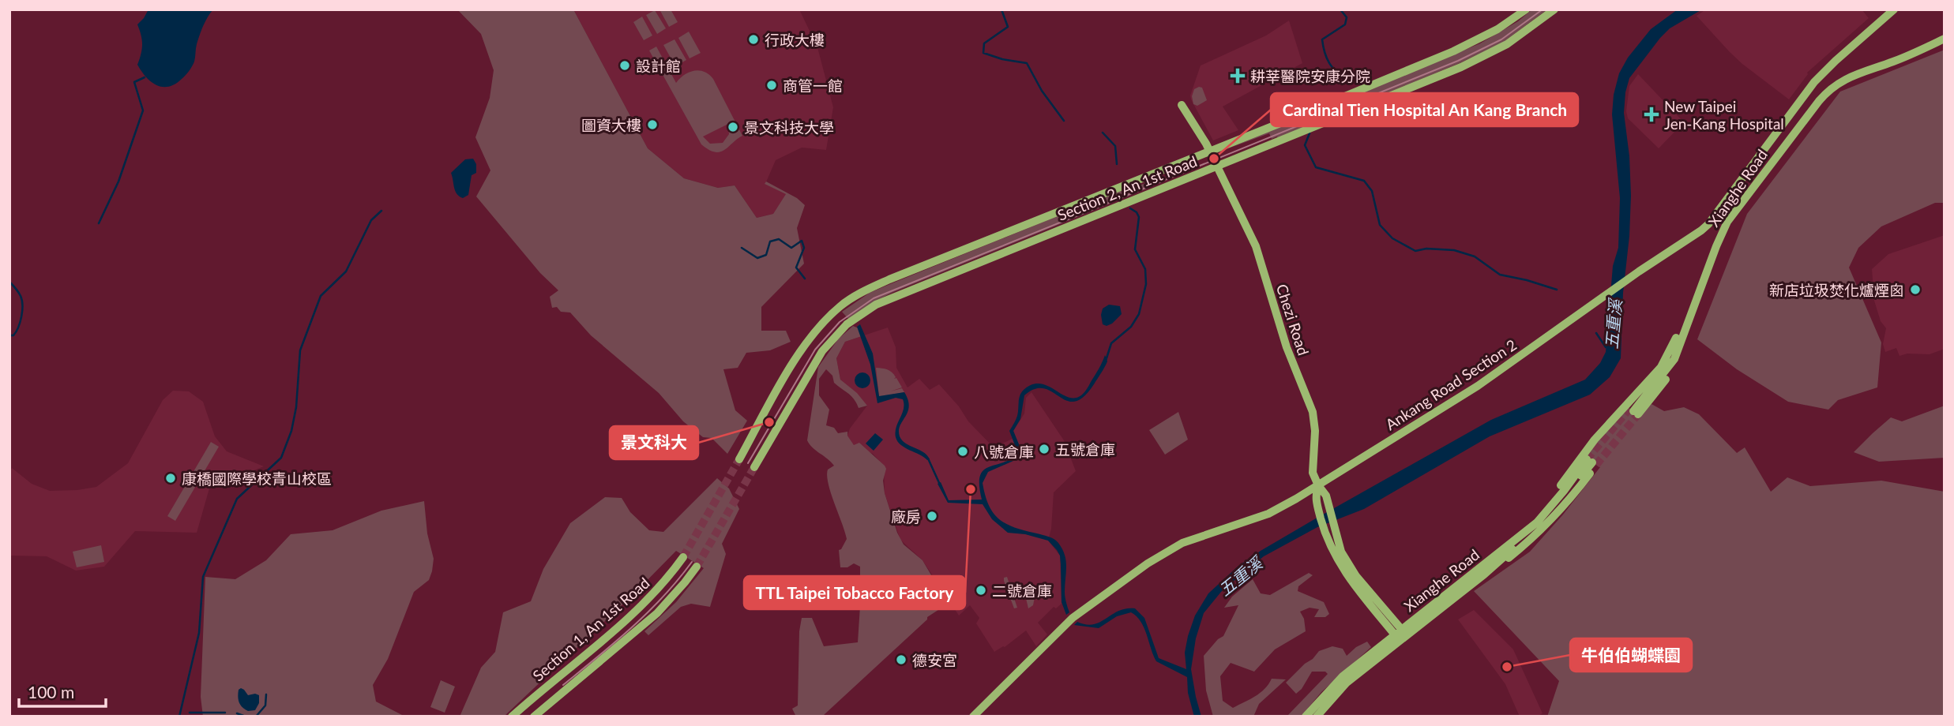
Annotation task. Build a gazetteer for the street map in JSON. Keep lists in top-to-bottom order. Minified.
{"streets":{"street":["Section 2, An 1st Road","Xianghe Road","Chezi Road","Ankang Road Section 2","Section 1, An 1st Road"]},"crossings":[["Section 2, An 1st Road","Chezi Road"],["Xianghe Road","Chezi Road"],["Chezi Road","Ankang Road Section 2"]],"water":["五重溪"],"places":{"other":["行政大樓","設計館","商管一館","圖資大樓","景文科技大學","Cardinal Tien Hospital An Kang Branch","新店垃圾焚化爐煙囪","景文科大","五號倉庫","八號倉庫","康橋國際學校青山校區","TTL Taipei Tobacco Factory","廠房","二號倉庫","德安宮","牛伯伯蝴蝶園"],"health":["耕莘醫院安康分院","New Taipei Jen-Kang Hospital"]},"scale_bar":"100 m"}
